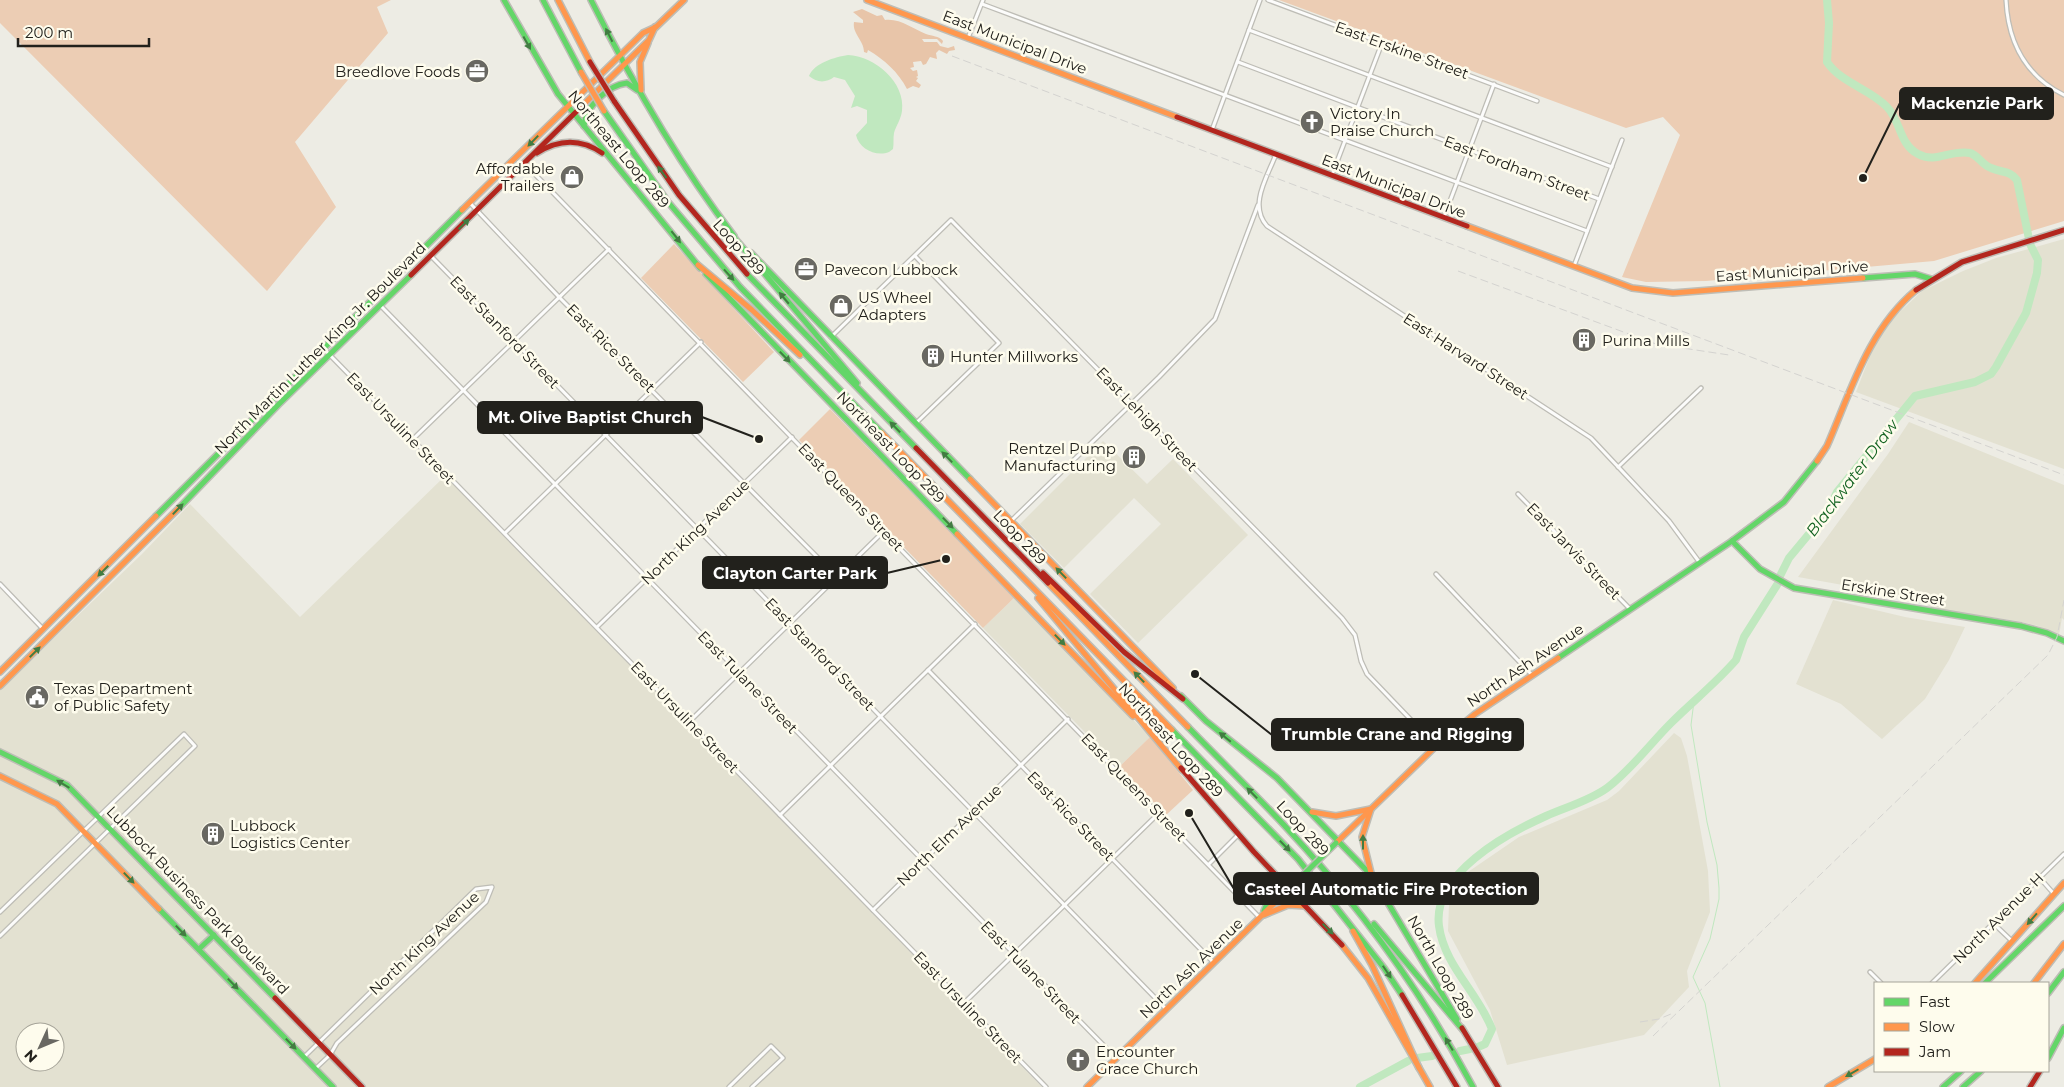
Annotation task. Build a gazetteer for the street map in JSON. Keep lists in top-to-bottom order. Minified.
{"streets":{"main road":["East Municipal Drive","Northeast Loop 289","Loop 289","North Martin Luther King Jr. Boulevard","Erskine Street","North Ash Avenue","Lubbock Business Park Boulevard","North Loop 289"],"street":["East Erskine Street","East Fordham Street","East Stanford Street","East Rice Street","East Harvard Street","East Lehigh Street","East Ursuline Street","East Queens Street","North King Avenue","East Jarvis Street","East Tulane Street","North Elm Avenue","North Avenue H"]},"crossings":[["East Municipal Drive","North Ash Avenue"],["Northeast Loop 289","North Martin Luther King Jr. Boulevard"],["Northeast Loop 289","North Ash Avenue"],["East Stanford Street","North Martin Luther King Jr. Boulevard"],["East Stanford Street","North King Avenue"],["East Stanford Street","North Ash Avenue"],["East Stanford Street","North Elm Avenue"],["North Martin Luther King Jr. Boulevard","East Rice Street"],["North Martin Luther King Jr. Boulevard","East Ursuline Street"],["North Martin Luther King Jr. Boulevard","East Queens Street"],["North Martin Luther King Jr. Boulevard","East Tulane Street"],["East Rice Street","North King Avenue"],["East Rice Street","North Ash Avenue"],["East Rice Street","North Elm Avenue"],["East Harvard Street","North Ash Avenue"],["East Lehigh Street","North Ash Avenue"],["East Ursuline Street","North King Avenue"],["East Ursuline Street","North Elm Avenue"],["East Queens Street","North King Avenue"],["East Queens Street","North Ash Avenue"],["East Queens Street","North Elm Avenue"],["North King Avenue","East Tulane Street"],["North King Avenue","Lubbock Business Park Boulevard"],["East Jarvis Street","North Ash Avenue"],["Erskine Street","North Ash Avenue"],["North Ash Avenue","East Tulane Street"],["North Ash Avenue","North Loop 289"],["East Tulane Street","North Elm Avenue"]],"water":["Blackwater Draw"],"places":{"office":["Breedlove Foods","Pavecon Lubbock"],"church":["Victory In Praise Church","Encounter Grace Church"],"shop":["Affordable Trailers","US Wheel Adapters"],"other":["Mackenzie Park","Mt. Olive Baptist Church","Clayton Carter Park","Trumble Crane and Rigging","Casteel Automatic Fire Protection"],"building":["Purina Mills","Hunter Millworks","Rentzel Pump Manufacturing","Lubbock Logistics Center"],"public building":["Texas Department of Public Safety"]},"legend":["Fast","Slow","Jam"],"scale_bar":"200 m","north":"bottom left"}
